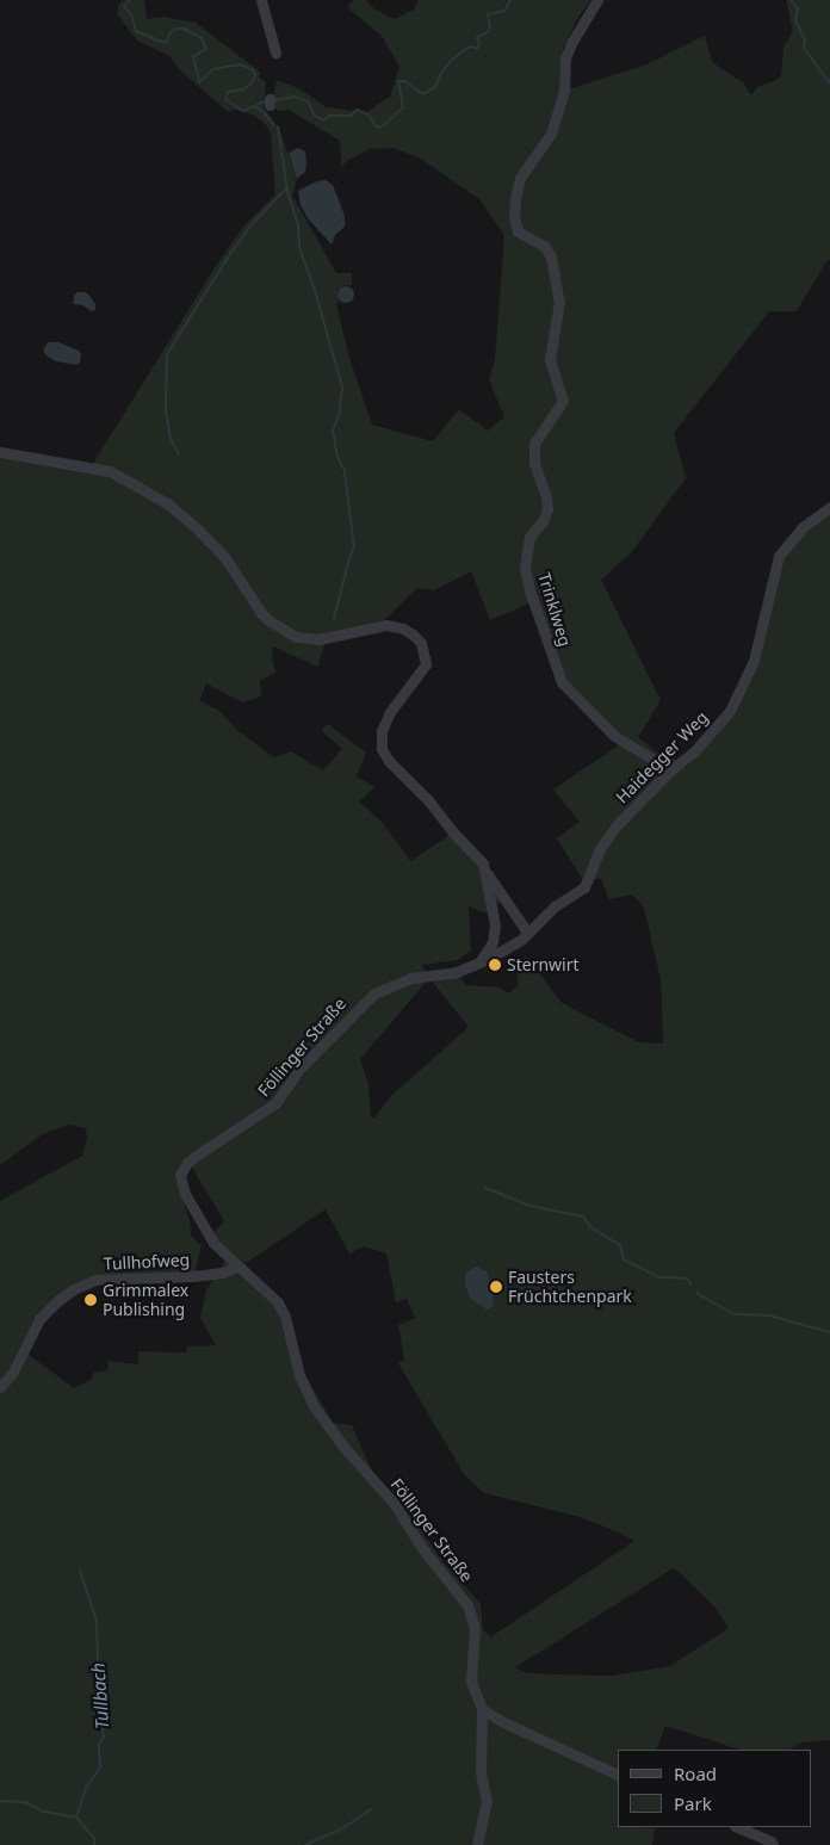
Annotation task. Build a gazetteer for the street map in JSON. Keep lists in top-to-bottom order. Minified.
{"streets":{"street":["Trinklweg","Haidegger Weg","Föllinger Straße","Tullhofweg"]},"crossings":[["Trinklweg","Haidegger Weg"],["Haidegger Weg","Föllinger Straße"],["Föllinger Straße","Tullhofweg"]],"water":["Tullbach"],"places":["Sternwirt","Fausters Früchtchenpark","Grimmalex Publishing"],"legend":["Road","Park"]}
